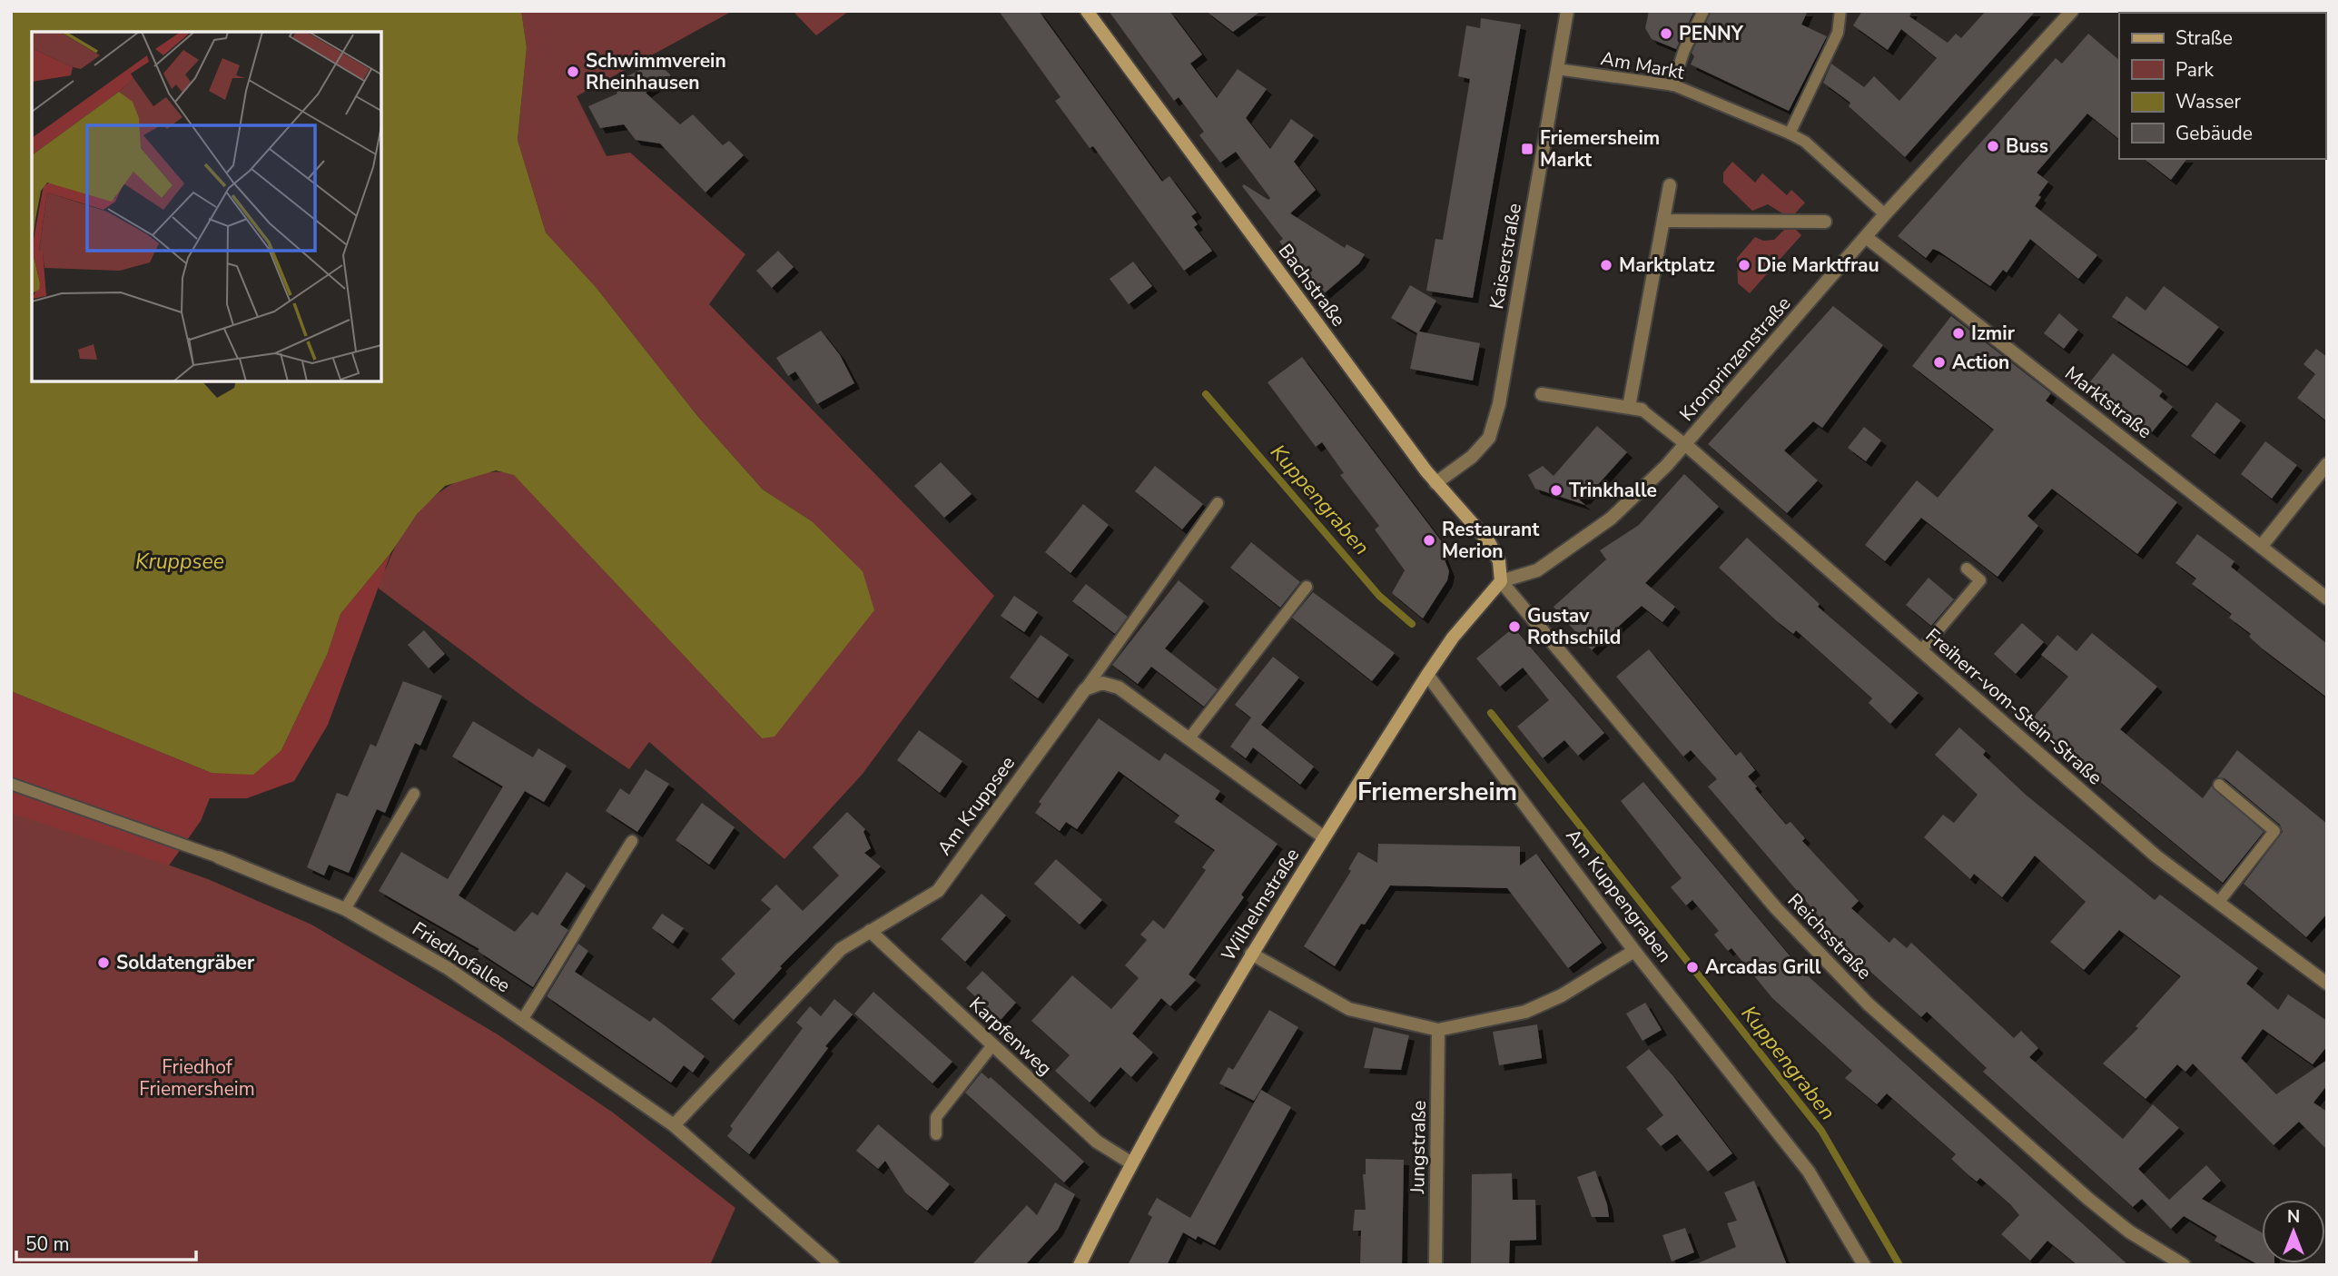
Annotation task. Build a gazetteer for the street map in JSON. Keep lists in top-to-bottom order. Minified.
{"streets":{"street":["Kaiserstraße","Bachstraße","Kronprinzenstraße","Marktstraße","Freiherr-vom-Stein-Straße","Am Kruppsee","Am Kuppengraben","Wilhelmstraße","Reichsstraße","Friedhofallee","Karpfenweg","Jungstraße"],"lane":["Am Markt"]},"crossings":[["Am Markt","Kaiserstraße"],["Am Markt","Kronprinzenstraße"],["Kaiserstraße","Bachstraße"],["Bachstraße","Kronprinzenstraße"],["Bachstraße","Wilhelmstraße"],["Bachstraße","Reichsstraße"],["Kronprinzenstraße","Marktstraße"],["Kronprinzenstraße","Freiherr-vom-Stein-Straße"],["Kronprinzenstraße","Wilhelmstraße"],["Kronprinzenstraße","Reichsstraße"],["Am Kruppsee","Friedhofallee"],["Am Kruppsee","Karpfenweg"],["Am Kuppengraben","Wilhelmstraße"],["Wilhelmstraße","Reichsstraße"],["Wilhelmstraße","Karpfenweg"]],"districts":["Friemersheim"],"water":["Kuppengraben","Kruppsee"],"parks":["Friedhof Friemersheim"],"places":{"other":["PENNY","Schwimmverein Rheinhausen","Buss","Marktplatz","Die Marktfrau","Izmir","Action","Trinkhalle","Restaurant Merion","Gustav Rothschild","Soldatengräber","Arcadas Grill"],"transit":["Friemersheim Markt"]},"legend":["Straße","Park","Wasser","Gebäude"],"scale_bar":"50 m","north":"top"}
